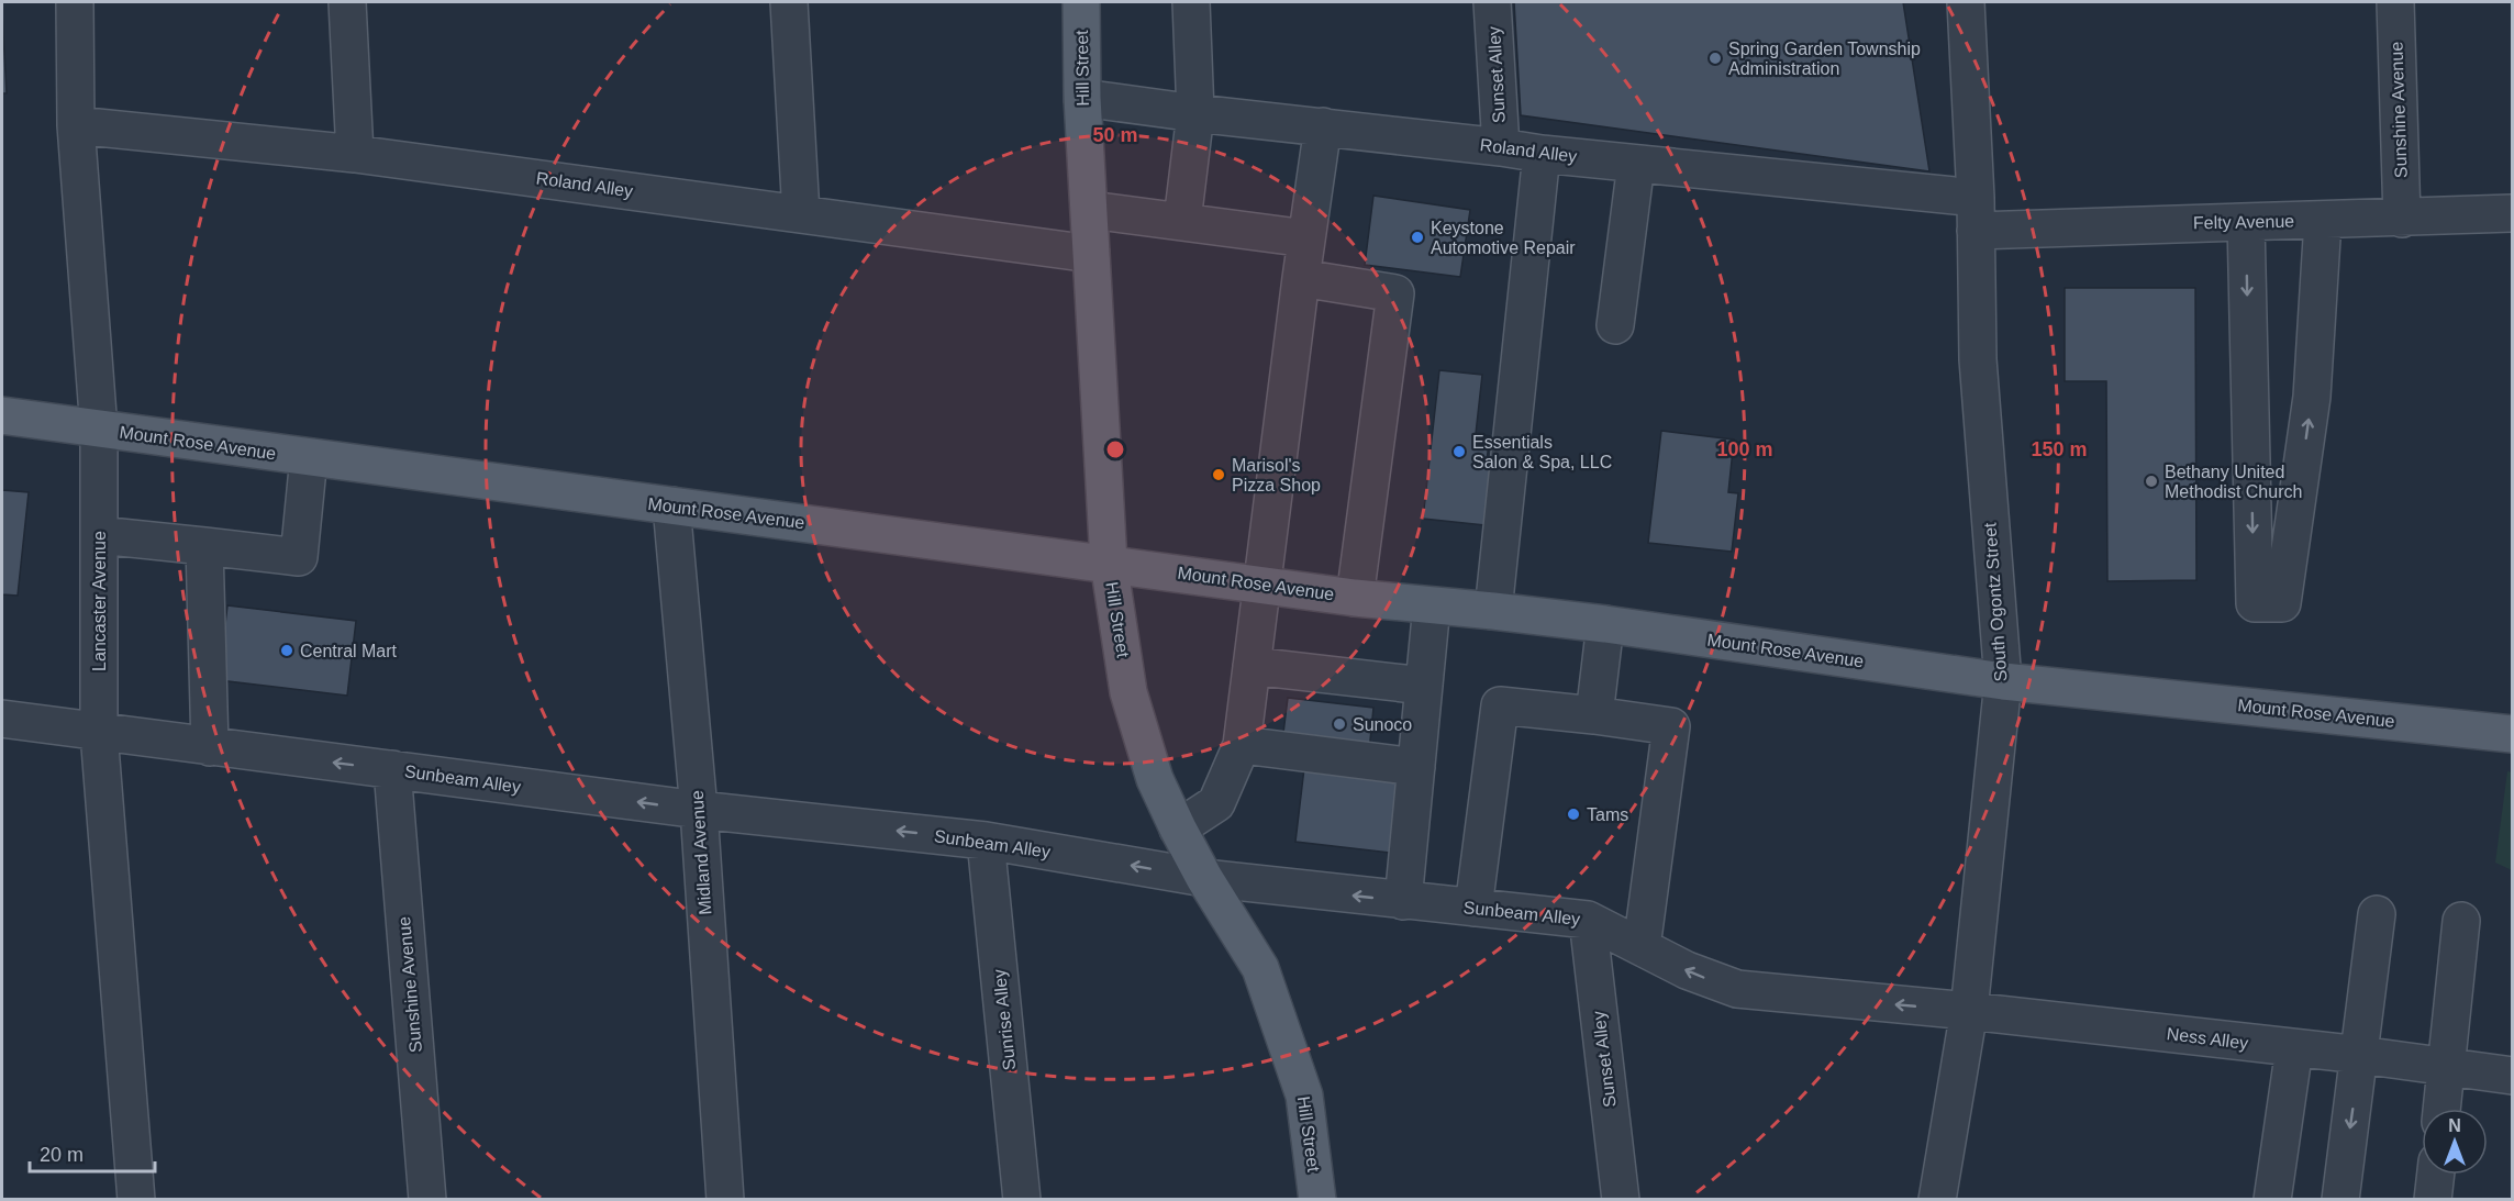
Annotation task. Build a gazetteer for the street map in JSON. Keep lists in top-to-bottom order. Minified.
{"streets":{"main road":["Hill Street","Mount Rose Avenue"],"street":["Sunset Alley","Sunshine Avenue","Roland Alley","Felty Avenue","Lancaster Avenue","South Ogontz Street","Sunbeam Alley","Midland Avenue","Sunrise Alley","Ness Alley"]},"crossings":[["Hill Street","Roland Alley"],["Hill Street","Mount Rose Avenue"],["Hill Street","Sunbeam Alley"],["Sunset Alley","Roland Alley"],["Sunset Alley","Sunbeam Alley"],["Sunshine Avenue","Felty Avenue"],["Sunshine Avenue","Sunbeam Alley"],["Roland Alley","Felty Avenue"],["Roland Alley","Lancaster Avenue"],["Roland Alley","South Ogontz Street"],["Felty Avenue","South Ogontz Street"],["Mount Rose Avenue","Lancaster Avenue"],["Mount Rose Avenue","South Ogontz Street"],["Mount Rose Avenue","Midland Avenue"],["Lancaster Avenue","Sunbeam Alley"],["South Ogontz Street","Sunbeam Alley"],["South Ogontz Street","Ness Alley"],["Sunbeam Alley","Midland Avenue"],["Sunbeam Alley","Sunrise Alley"],["Sunbeam Alley","Ness Alley"]],"one_way":["Sunbeam Alley"],"places":["Spring Garden Township Administration","Keystone Automotive Repair","Essentials Salon & Spa, LLC","Marisol's Pizza Shop","Bethany United Methodist Church","Central Mart","Sunoco","Tams"],"scale_bar":"20 m","north":"top","rings":["50 m","100 m","150 m"]}
